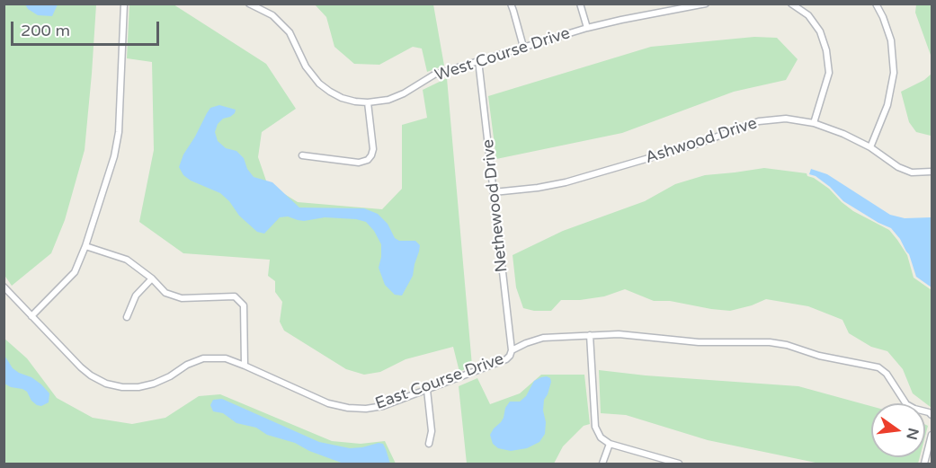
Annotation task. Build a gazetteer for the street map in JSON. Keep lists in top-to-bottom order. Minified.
{"streets":{"street":["West Course Drive","Ashwood Drive","Nethewood Drive","East Course Drive"]},"crossings":[["West Course Drive","Nethewood Drive"],["Ashwood Drive","Nethewood Drive"],["Nethewood Drive","East Course Drive"]],"scale_bar":"200 m","north":"right"}
